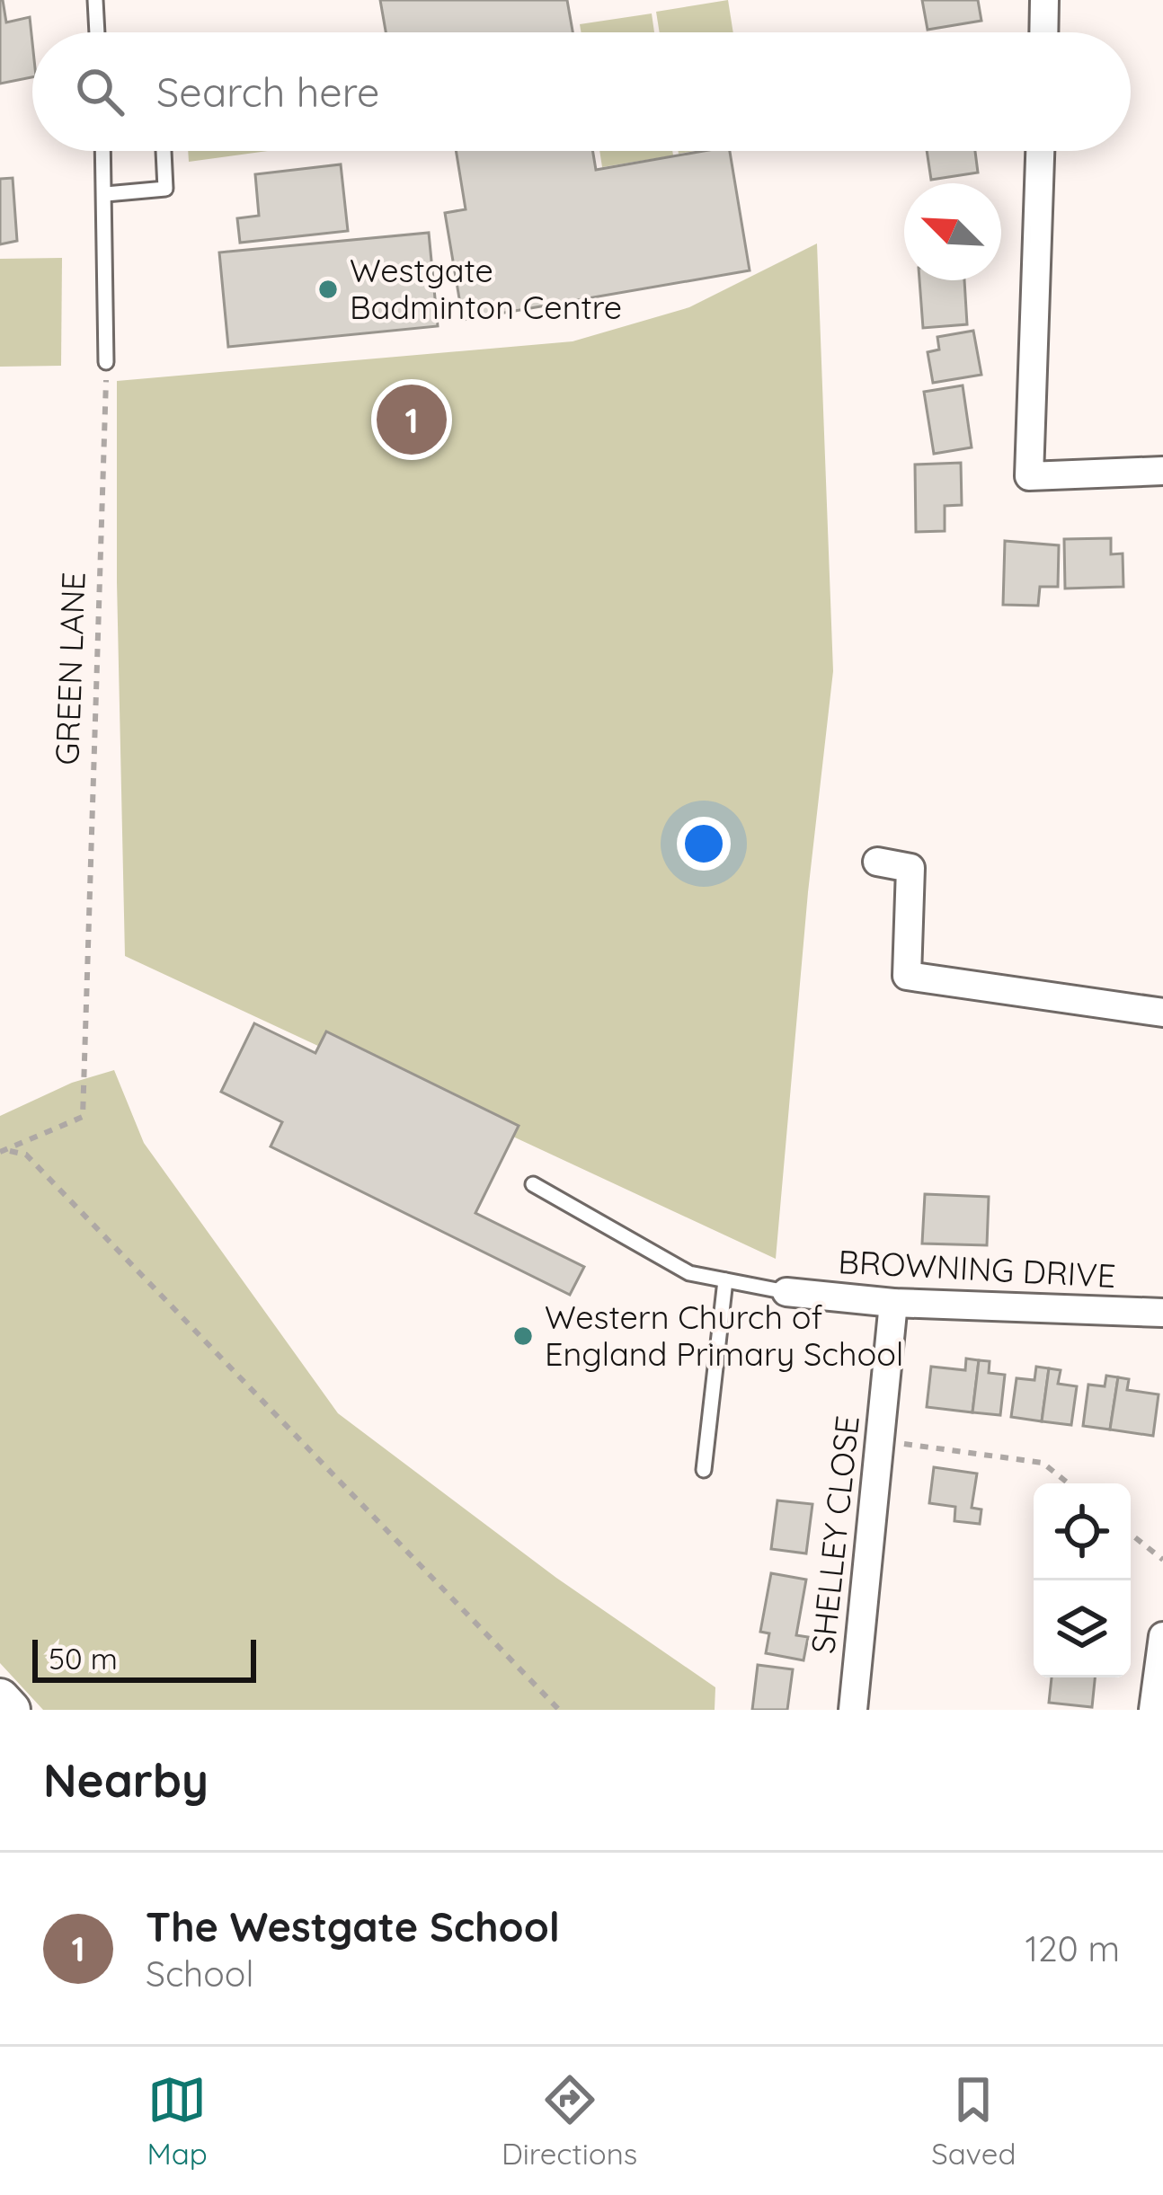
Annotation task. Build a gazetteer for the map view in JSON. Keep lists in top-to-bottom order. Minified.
{"streets":{"street":["BROWNING DRIVE","SHELLEY CLOSE"],"path":["GREEN LANE"]},"crossings":[["BROWNING DRIVE","SHELLEY CLOSE"]],"places":["Westgate Badminton Centre","Western Church of England Primary School"],"scale_bar":"50 m","north":"top left","page":{"search":"Search here","pins":"1","scale":"50 m","heading":"Nearby","list":[{"mark":"1","name":"The Westgate School","note":"School","value":"120 m"}],"nav":["Map","Directions","Saved"]}}
